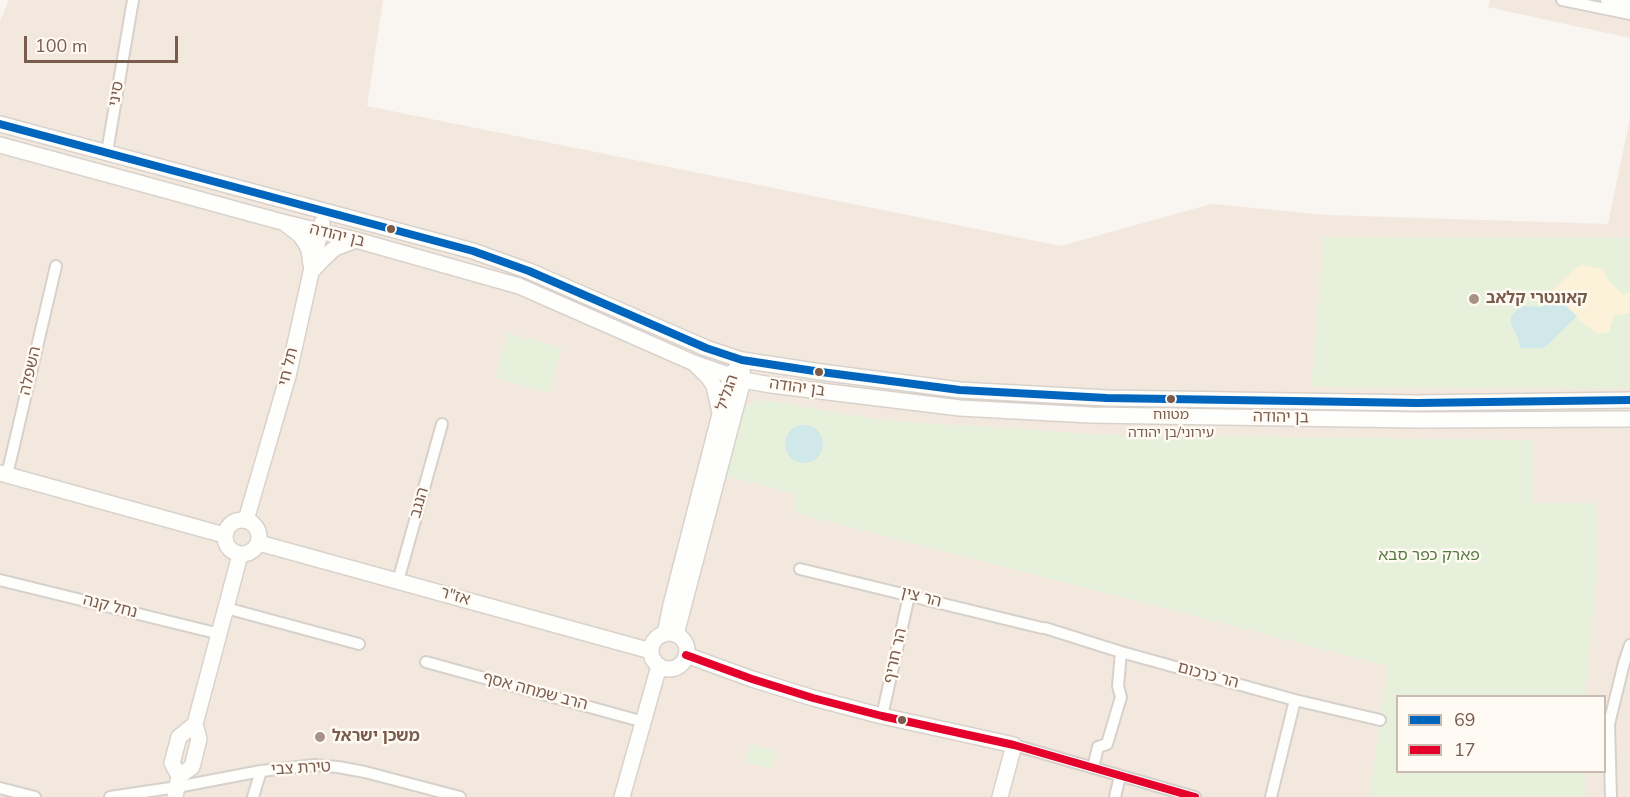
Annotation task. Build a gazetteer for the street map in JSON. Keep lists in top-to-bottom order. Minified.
{"streets":{"main road":["בן יהודה","תל חי","הגליל","אז\"ר"],"street":["סיני","השפלה","הנגב","הר צין","נחל קנה","הר חריף","הר כרכום","הרב שמחה אסף","טירת צבי"]},"crossings":[["סיני","בן יהודה"],["בן יהודה","תל חי"],["בן יהודה","הגליל"],["תל חי","אז\"ר"],["הגליל","אז\"ר"],["הנגב","אז\"ר"],["הר צין","הר חריף"],["הר צין","הר כרכום"]],"parks":["פארק כפר סבא"],"places":["קאונטרי קלאב","מטווח עירוני/בן יהודה","משכן ישראל"],"lines":["transit line 69","transit line 17"],"legend":["69","17"],"scale_bar":"100 m"}
